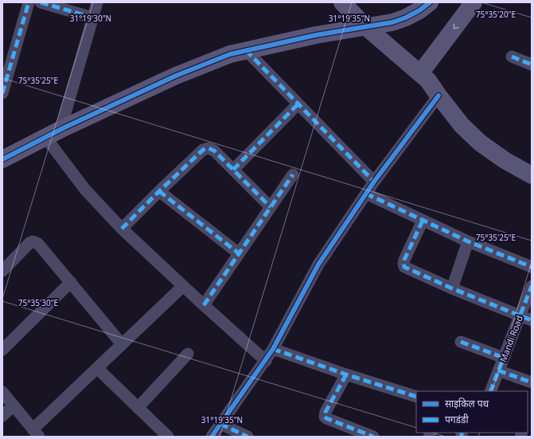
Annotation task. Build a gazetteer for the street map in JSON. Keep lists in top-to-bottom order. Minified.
{"streets":{"street":["Mandi Road"]},"legend":["साइकिल पथ","पगडंडी"],"coordinates":["75°35'20\"E","31°19'30\"N","31°19'35\"N","75°35'25\"E","75°35'30\"E"]}
